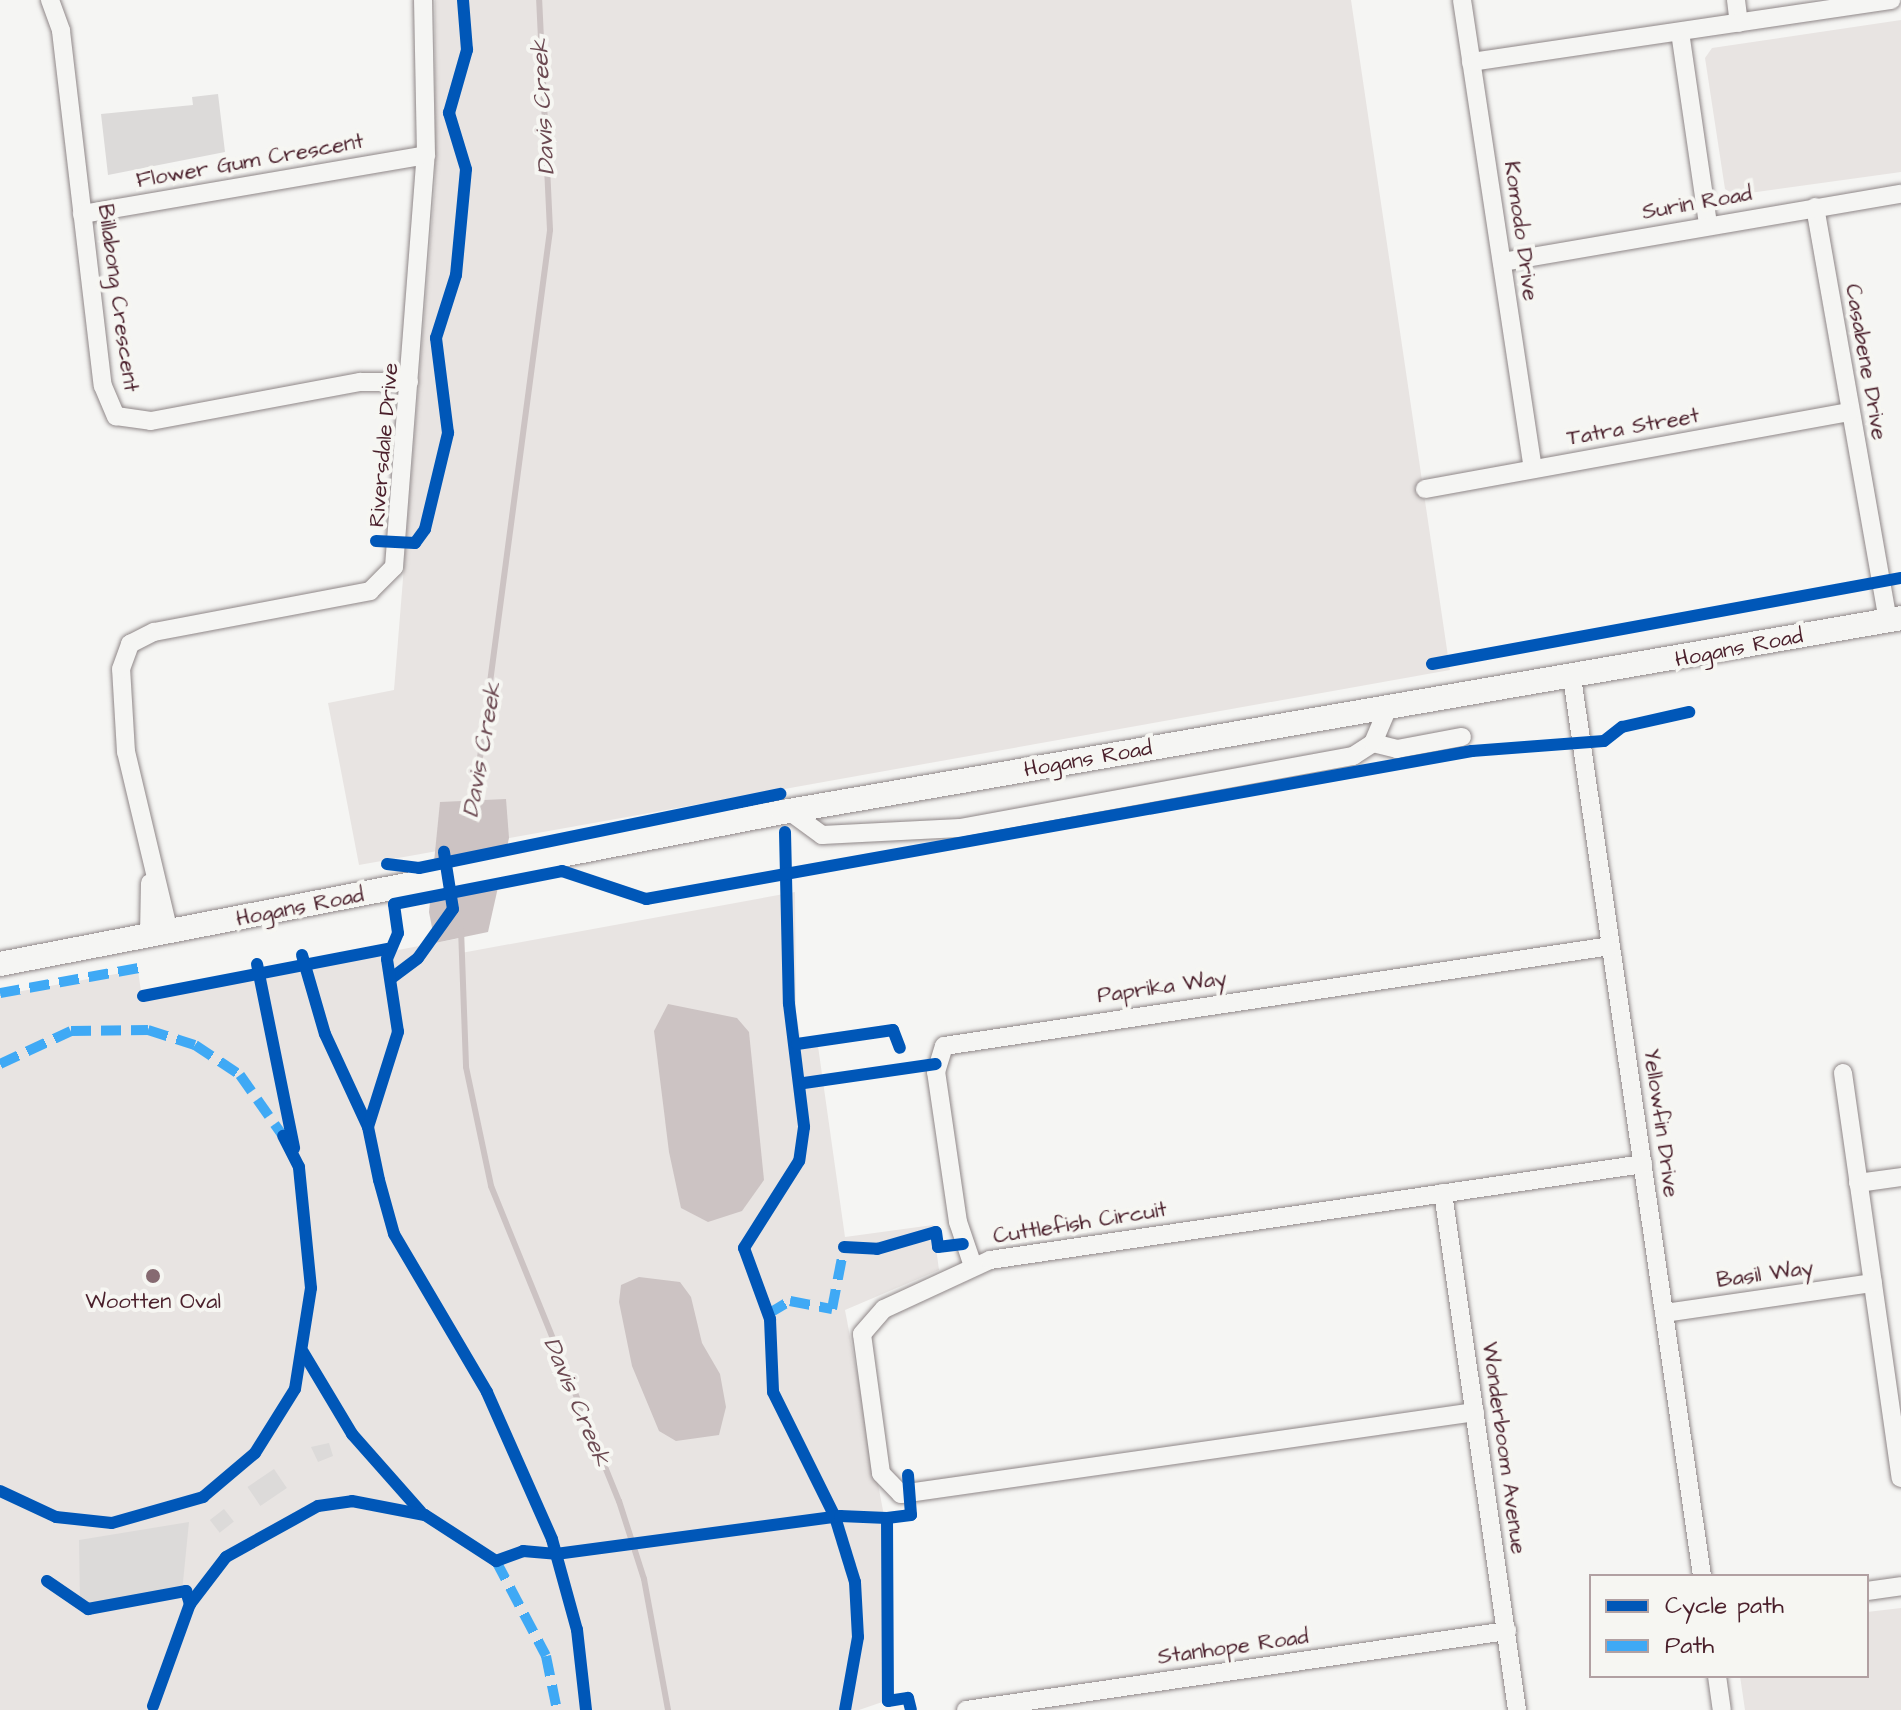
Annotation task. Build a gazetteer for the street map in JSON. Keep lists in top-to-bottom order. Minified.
{"streets":{"street":["Flower Gum Crescent","Surin Road","Komodo Drive","Billabong Crescent","Casabene Drive","Tatra Street","Riversdale Drive","Hogans Road","Paprika Way","Yellowfin Drive","Cuttlefish Circuit","Basil Way","Wonderboom Avenue","Stanhope Road"]},"crossings":[["Flower Gum Crescent","Billabong Crescent"],["Flower Gum Crescent","Riversdale Drive"],["Surin Road","Komodo Drive"],["Surin Road","Casabene Drive"],["Komodo Drive","Tatra Street"],["Billabong Crescent","Riversdale Drive"],["Casabene Drive","Tatra Street"],["Casabene Drive","Hogans Road"],["Riversdale Drive","Hogans Road"],["Hogans Road","Yellowfin Drive"],["Paprika Way","Yellowfin Drive"],["Paprika Way","Cuttlefish Circuit"],["Yellowfin Drive","Cuttlefish Circuit"],["Yellowfin Drive","Basil Way"],["Cuttlefish Circuit","Wonderboom Avenue"],["Wonderboom Avenue","Stanhope Road"]],"water":["Davis Creek"],"places":["Wootten Oval"],"legend":["Cycle path","Path"]}
